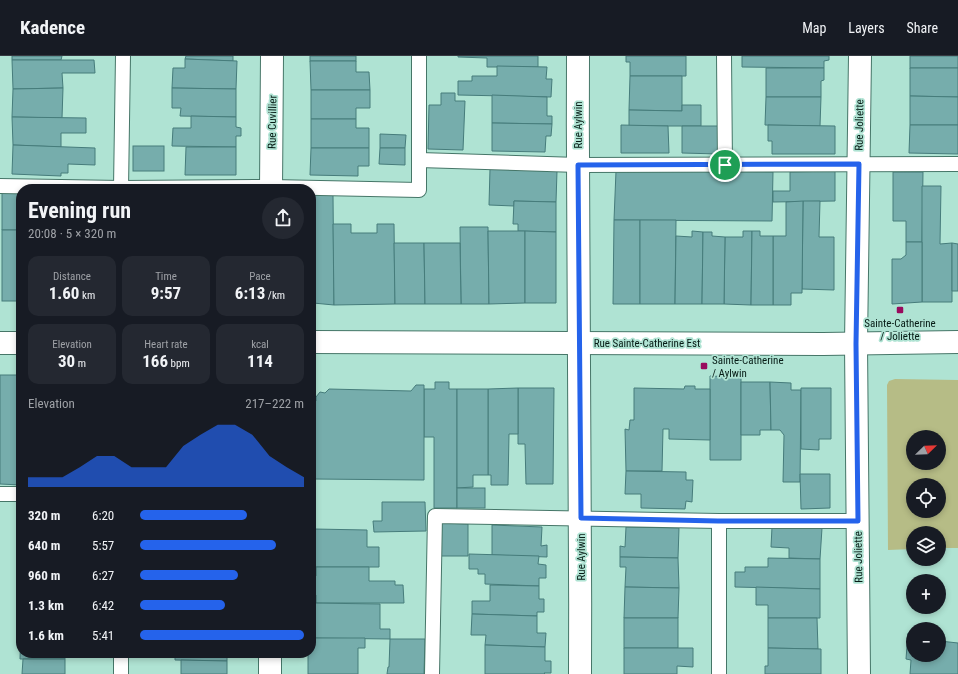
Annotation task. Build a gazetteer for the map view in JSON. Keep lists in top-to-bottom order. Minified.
{"streets":{"street":["Rue Cuvillier","Rue Aylwin","Rue Joliette","Rue Sainte-Catherine Est"]},"crossings":[["Rue Aylwin","Rue Sainte-Catherine Est"],["Rue Joliette","Rue Sainte-Catherine Est"]],"places":{"transit":["Sainte-Catherine / Joliette","Sainte-Catherine / Aylwin"]},"north":"top right","page":{"header":"Kadence","nav":["Map","Layers","Share"],"heading":["Evening run","20:08 · 5 × 320 m"],"stats":[["Distance","1.60 km"],["Time","9:57"],["Pace","6:13 /km"],["Elevation","30 m"],["Heart rate","166 bpm"],["kcal","114"]],"chart":["Elevation","217–222 m"],"map_buttons":["+","−"],"list":[{"name":"320 m","note":"6:20"},{"name":"640 m","note":"5:57"},{"name":"960 m","note":"6:27"},{"name":"1.3 km","note":"6:42"},{"name":"1.6 km","note":"5:41"}]}}
